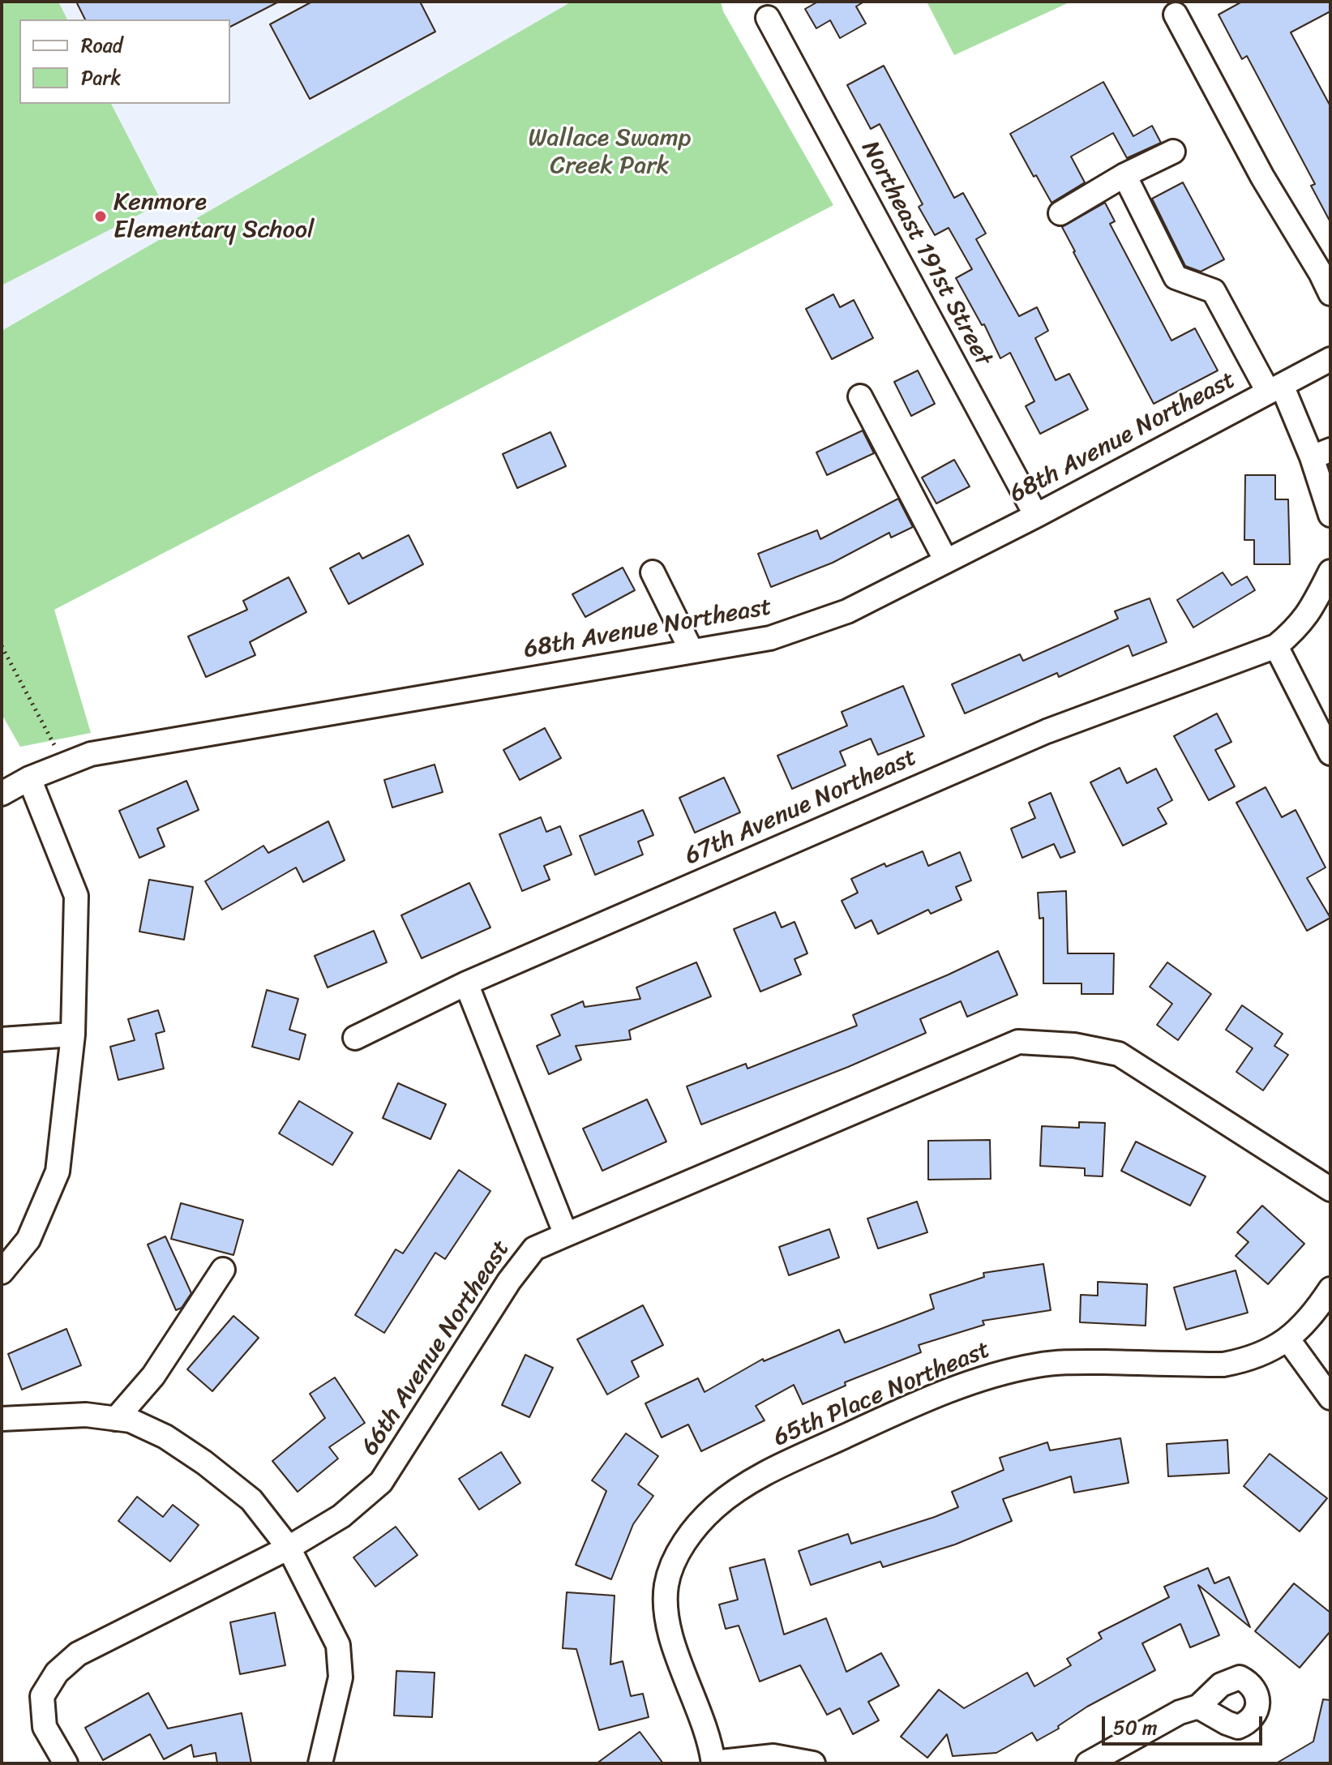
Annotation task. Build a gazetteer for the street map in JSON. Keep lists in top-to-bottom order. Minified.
{"streets":{"street":["Northeast 191st Street","68th Avenue Northeast","67th Avenue Northeast","66th Avenue Northeast","65th Place Northeast"]},"crossings":[["Northeast 191st Street","68th Avenue Northeast"]],"parks":["Wallace Swamp Creek Park"],"places":["Kenmore Elementary School"],"legend":["Road","Park"],"scale_bar":"50 m"}
